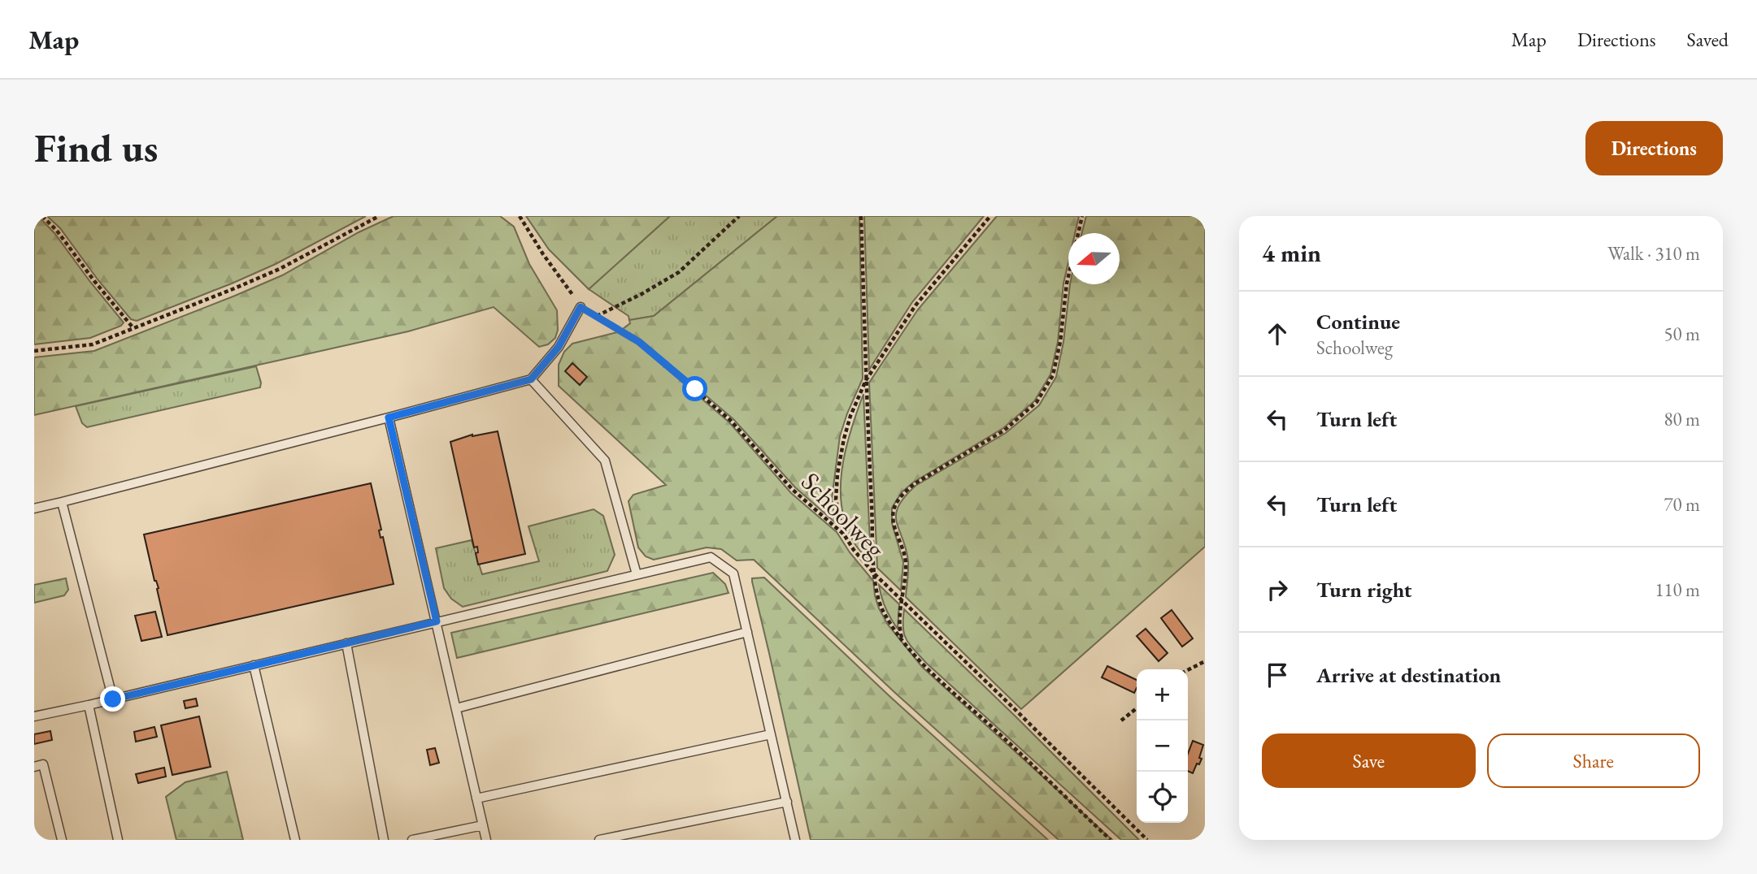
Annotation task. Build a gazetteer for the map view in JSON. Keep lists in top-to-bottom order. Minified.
{"streets":{"path":["Schoolweg"]},"north":"left","page":{"header":"Map","nav":["Map","Directions","Saved"],"buttons":["Directions",["Save","Share"]],"title":"Find us","heading":["4 min","Walk · 310 m"],"list":[["Continue","Schoolweg","50 m"],["Turn left","80 m"],["Turn left","70 m"],["Turn right","110 m"],"Arrive at destination"],"map_buttons":["+","−"]}}
